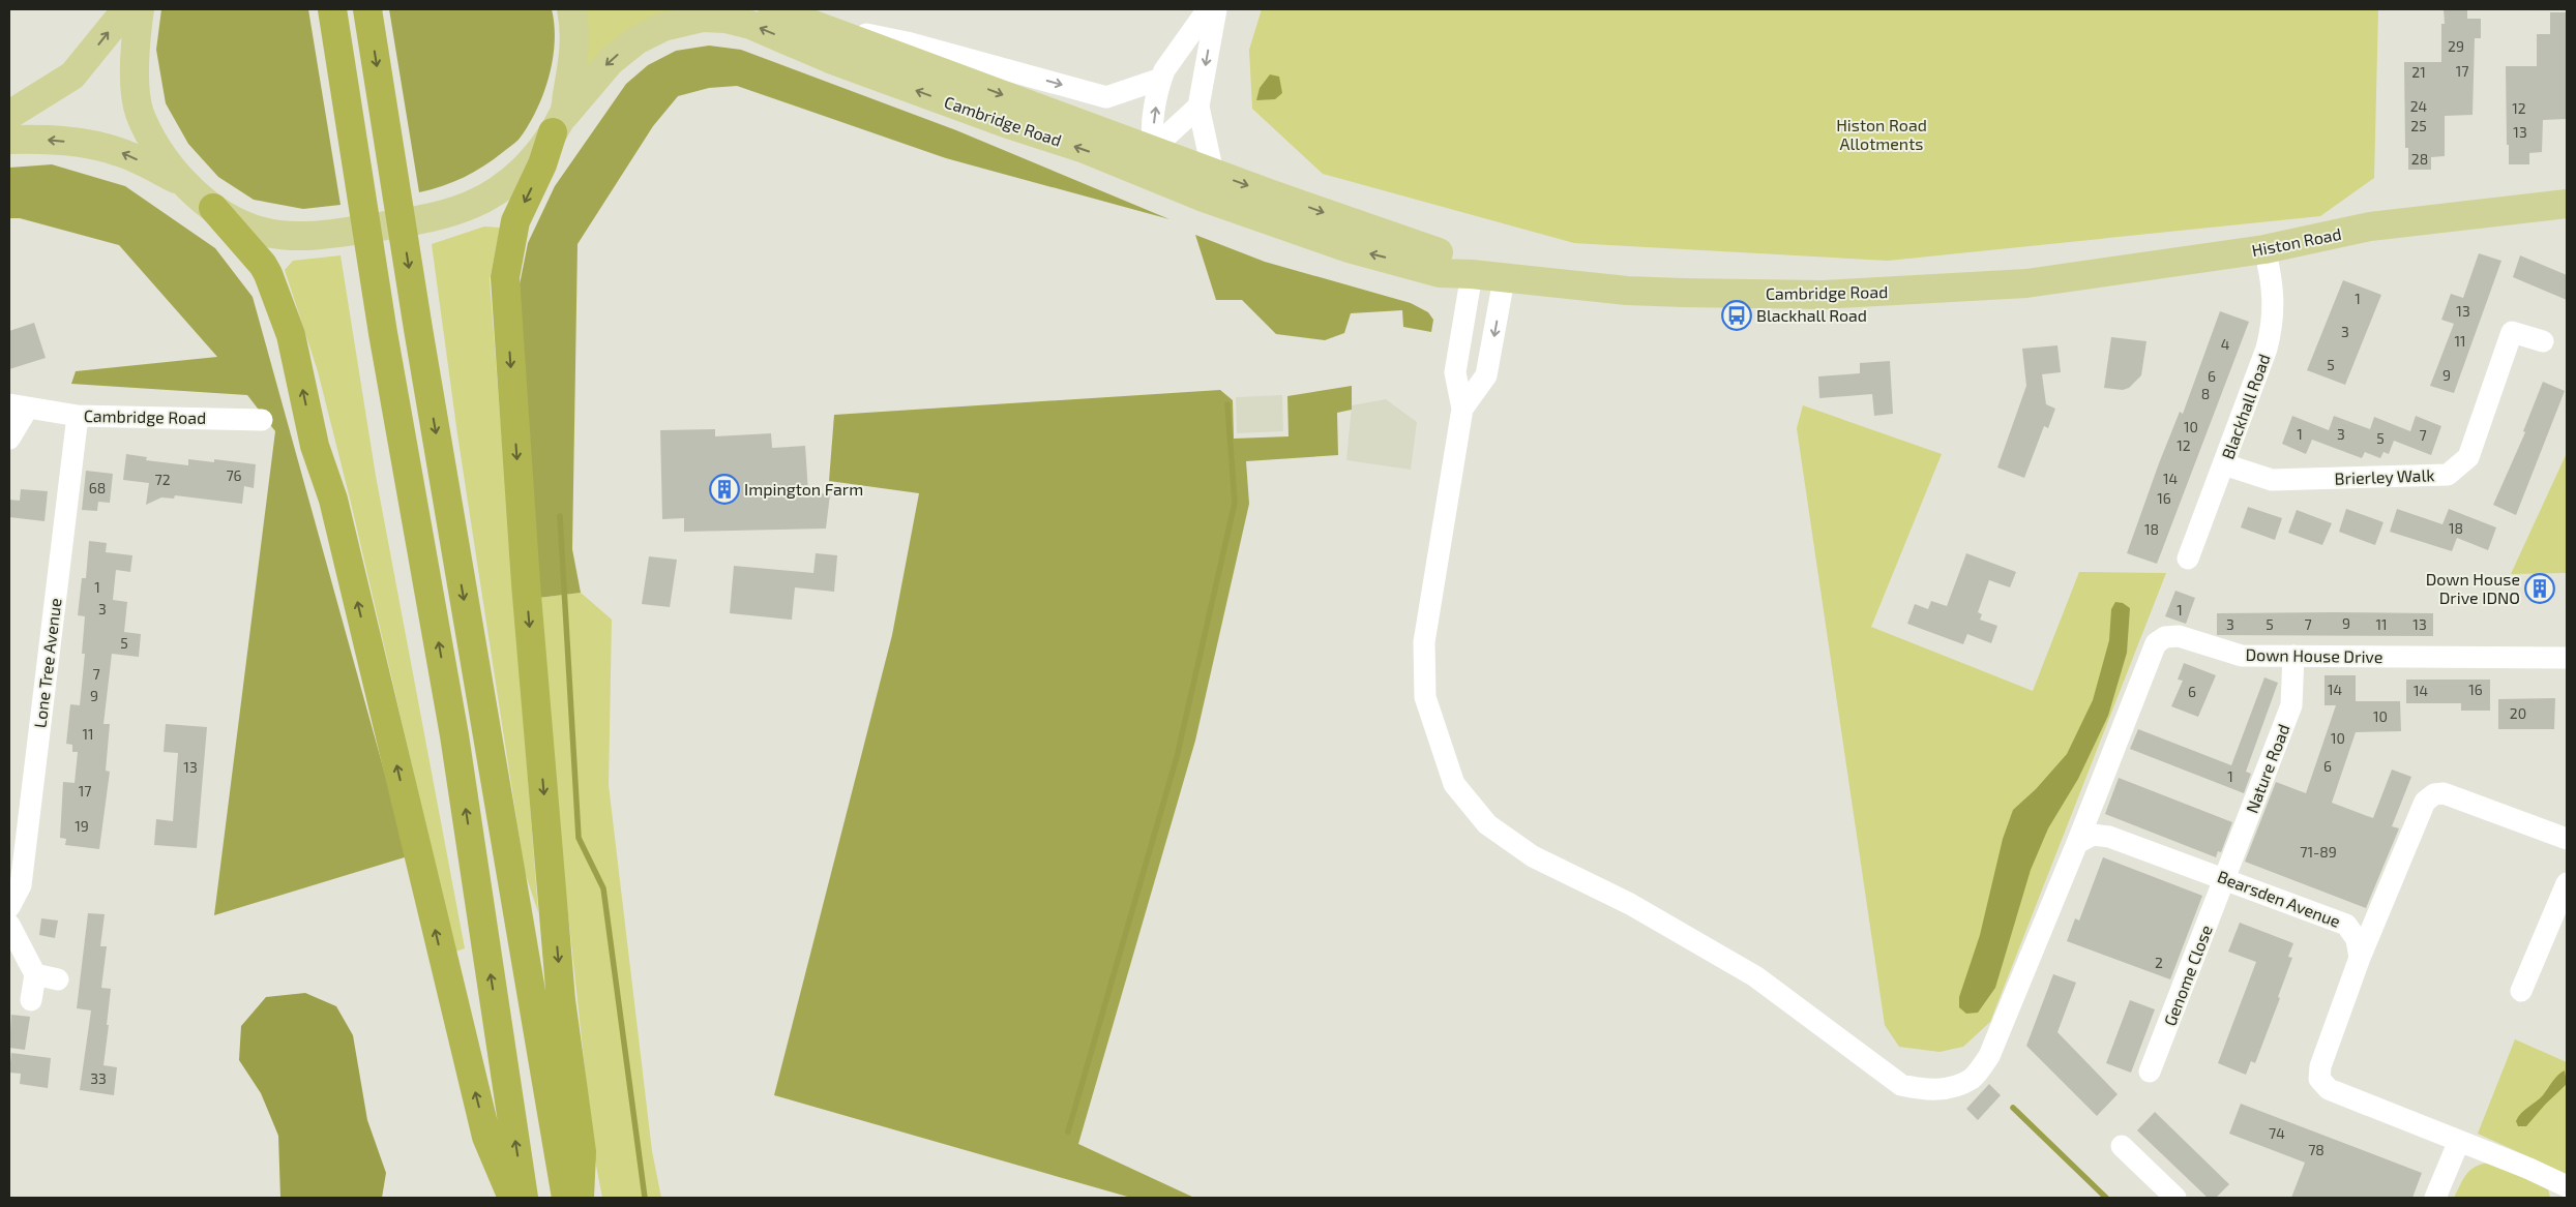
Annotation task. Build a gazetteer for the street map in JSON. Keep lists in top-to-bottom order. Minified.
{"streets":{"main road":["Cambridge Road","Histon Road"],"street":["Blackhall Road","Brierley Walk","Down House Drive","Lone Tree Avenue","Nature Road","Bearsden Avenue","Genome Close"]},"crossings":[["Cambridge Road","Histon Road"],["Cambridge Road","Lone Tree Avenue"],["Histon Road","Blackhall Road"],["Blackhall Road","Brierley Walk"],["Down House Drive","Nature Road"],["Down House Drive","Bearsden Avenue"],["Nature Road","Bearsden Avenue"],["Nature Road","Genome Close"],["Bearsden Avenue","Genome Close"]],"parks":["Histon Road Allotments"],"places":{"bus stop":["Blackhall Road"],"building":["Impington Farm","Down House Drive IDNO"]},"house_numbers":["29","17","21","24","12","25","13","28","1","13","3","11","4","5","9","6","8","10","1","3","7","5","12","76","14","72","68","16","18","18","1","3","1","9","3","5","7","11","13","5","7","14","16","14","6","9","20","10","11","10","6","13","1","17","19","71-89","2","33","74","78"]}
